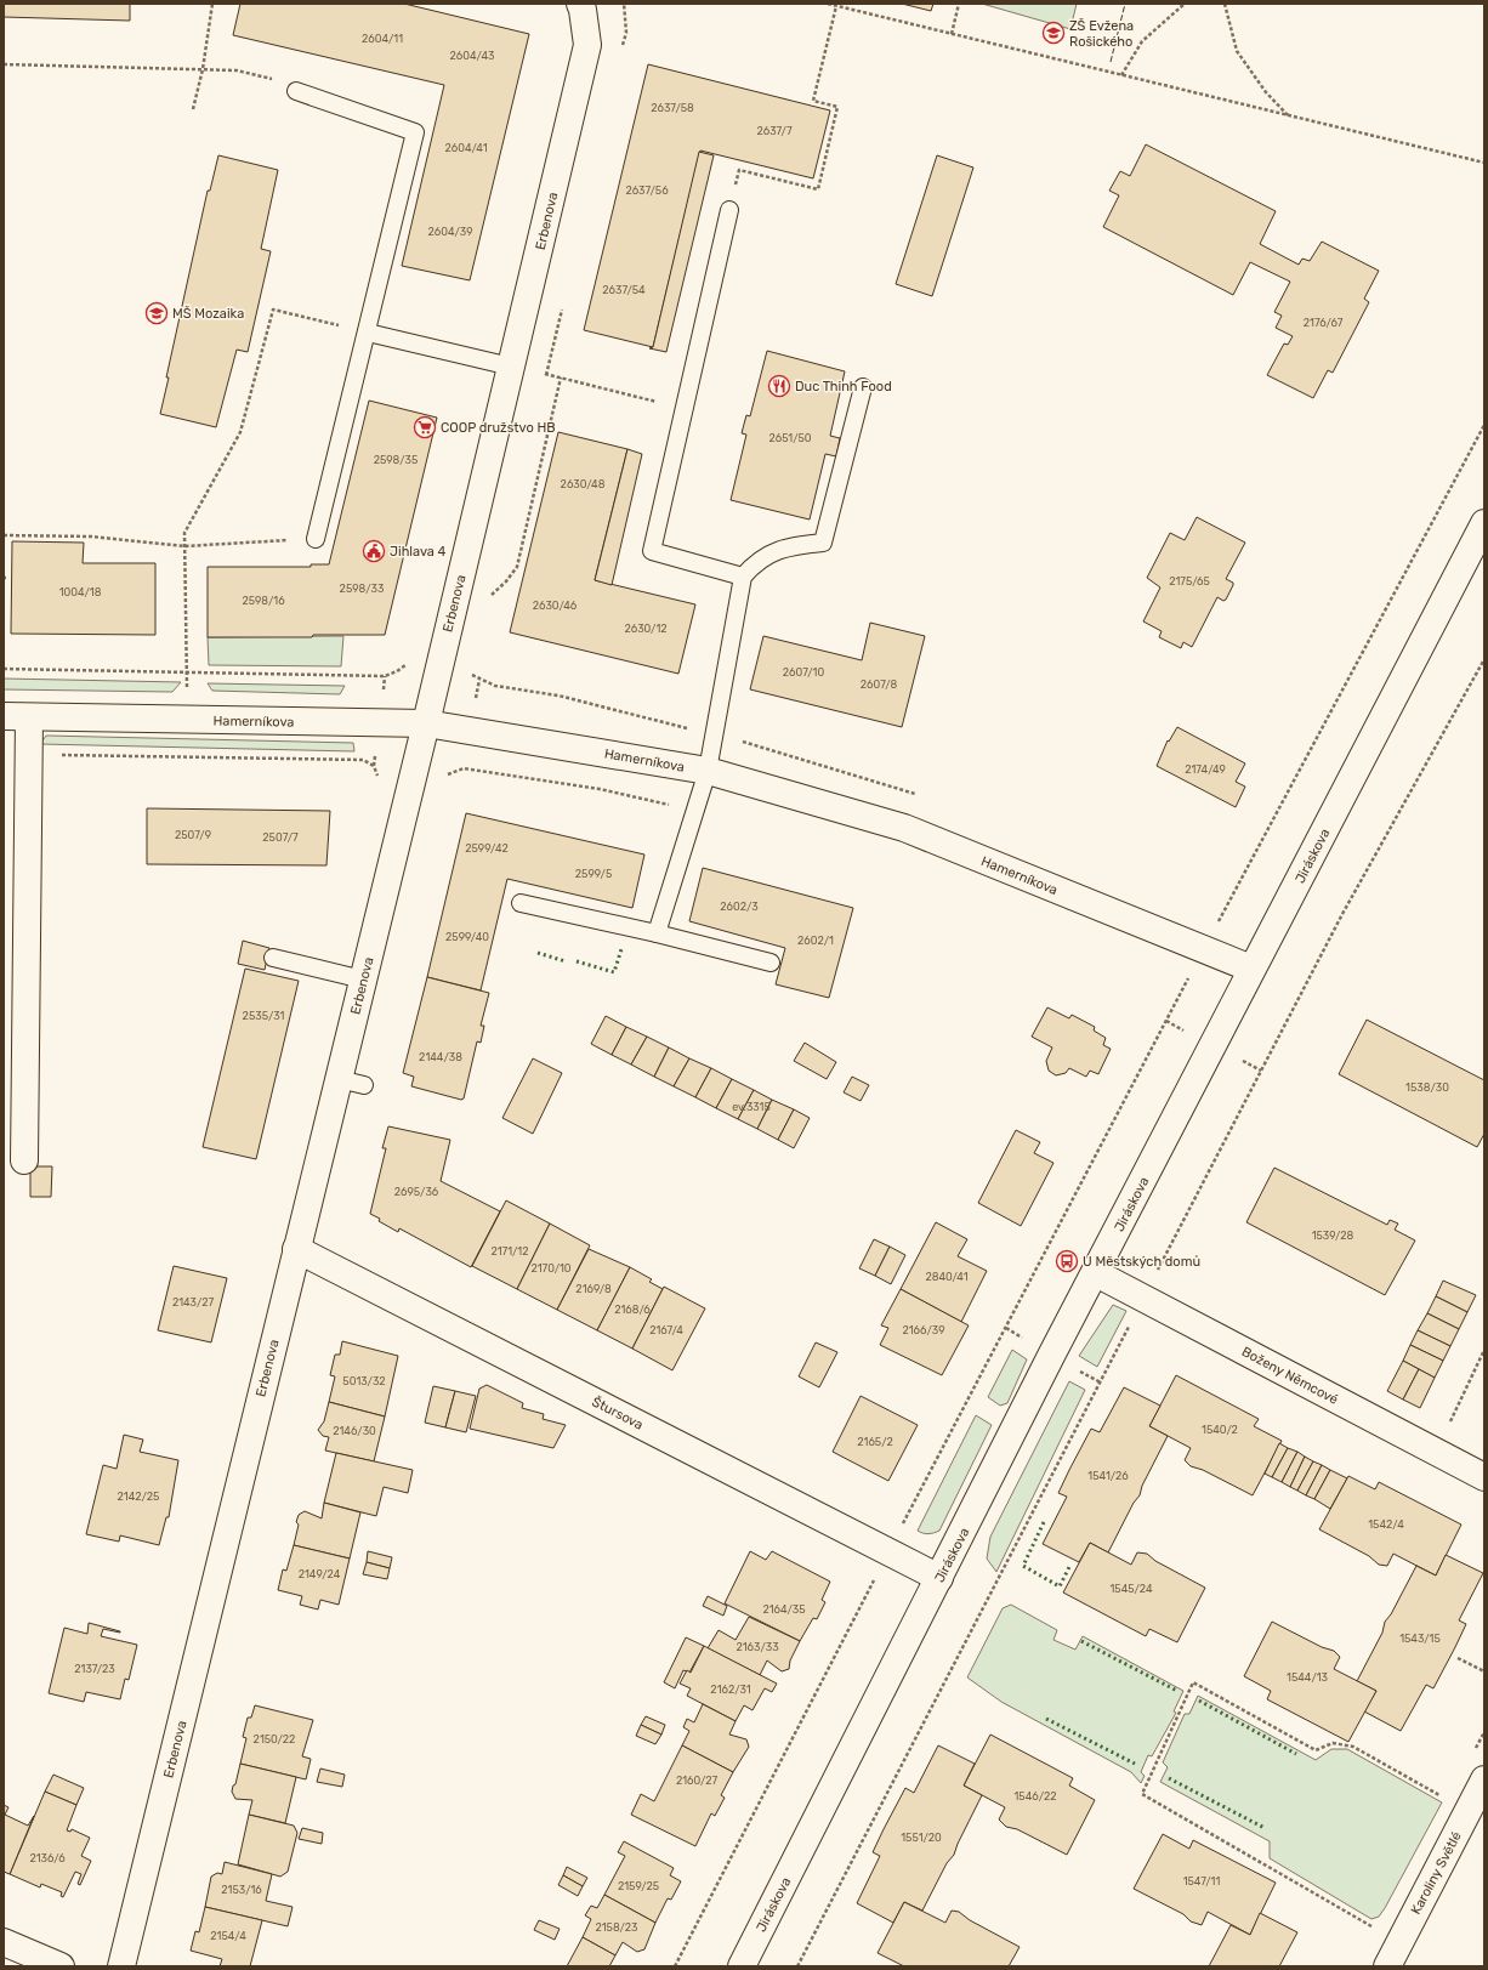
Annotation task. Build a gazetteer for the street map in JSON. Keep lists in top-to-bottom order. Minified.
{"streets":{"street":["Erbenova","Hamerníkova","Jiráskova","Boženy Němcové","Štursova","Karoliny Světlé"]},"crossings":[["Erbenova","Hamerníkova"],["Erbenova","Štursova"],["Hamerníkova","Jiráskova"],["Jiráskova","Boženy Němcové"],["Jiráskova","Štursova"]],"places":{"school or university":["ZŠ Evžena Rošického","MŠ Mozaika"],"restaurant":["Duc Thinh Food"],"supermarket":["COOP družstvo HB"],"public building":["Jihlava 4"],"bus stop":["U Městských domů"]},"house_numbers":["2604/11","2604/43","2637/58","2637/7","2604/41","2637/56","2604/39","2637/54","2176/67","2651/50","2598/35","2630/48","2175/65","2598/33","1004/18","2598/16","2630/46","2630/12","2607/10","2607/8","2174/49","2507/9","2507/7","2599/42","2599/5","2602/3","2599/40","2602/1","2535/31","2144/38","1538/30","ev.3315","2695/36","1539/28","2171/12","2170/10","2840/41","2169/8","2143/27","2168/6","2167/4","2166/39","5013/32","1540/2","2146/30","2165/2","1541/26","2142/25","1542/4","2149/24","1545/24","2164/35","1543/15","2163/33","2137/23","1544/13","2162/31","2150/22","2160/27","1546/22","1551/20","2136/6","1547/11","2159/25","2153/16","2158/23","2154/4"]}
